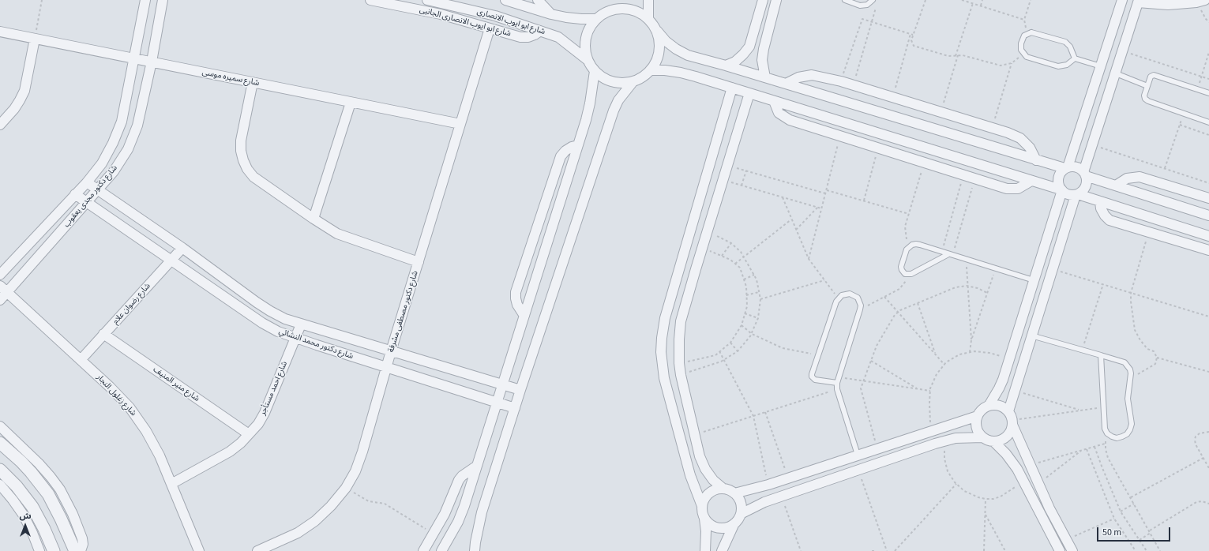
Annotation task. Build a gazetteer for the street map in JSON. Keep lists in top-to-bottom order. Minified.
{"streets":{"street":["شارع ابو ايوب الانصارى الجانبى","شارع ابو ايوب الانصارى","شارع سميره موسى","شارع دكتور مجدى يعقوب","شارع رضوان علام","شارع دكتور مصطفى مشرفة","شارع دكتور محمد النشائي","شارع منير المنيف","شارع احمد مستأجر","شارع زغلول النجار"]},"crossings":[["شارع ابو ايوب الانصارى الجانبى","شارع ابو ايوب الانصارى"],["شارع ابو ايوب الانصارى الجانبى","شارع دكتور مصطفى مشرفة"],["شارع سميره موسى","شارع دكتور مجدى يعقوب"],["شارع سميره موسى","شارع دكتور مصطفى مشرفة"],["شارع دكتور مجدى يعقوب","شارع دكتور محمد النشائي"],["شارع دكتور مجدى يعقوب","شارع زغلول النجار"],["شارع رضوان علام","شارع دكتور محمد النشائي"],["شارع رضوان علام","شارع منير المنيف"],["شارع رضوان علام","شارع زغلول النجار"],["شارع دكتور مصطفى مشرفة","شارع دكتور محمد النشائي"],["شارع دكتور محمد النشائي","شارع احمد مستأجر"],["شارع منير المنيف","شارع احمد مستأجر"],["شارع احمد مستأجر","شارع زغلول النجار"]],"scale_bar":"50 m","north":"top"}
